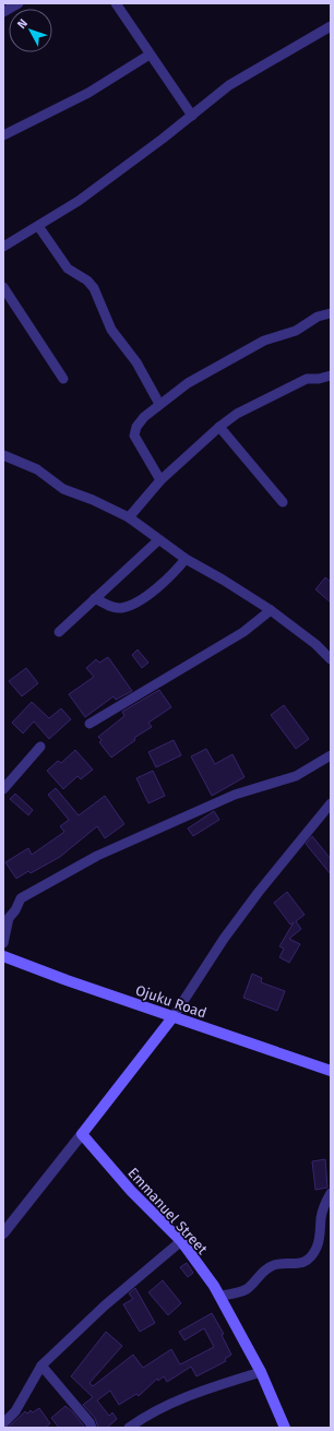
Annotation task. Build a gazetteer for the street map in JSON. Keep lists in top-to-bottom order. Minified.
{"streets":{"main road":["Ojuku Road","Emmanuel Street"]},"north":"top left"}
